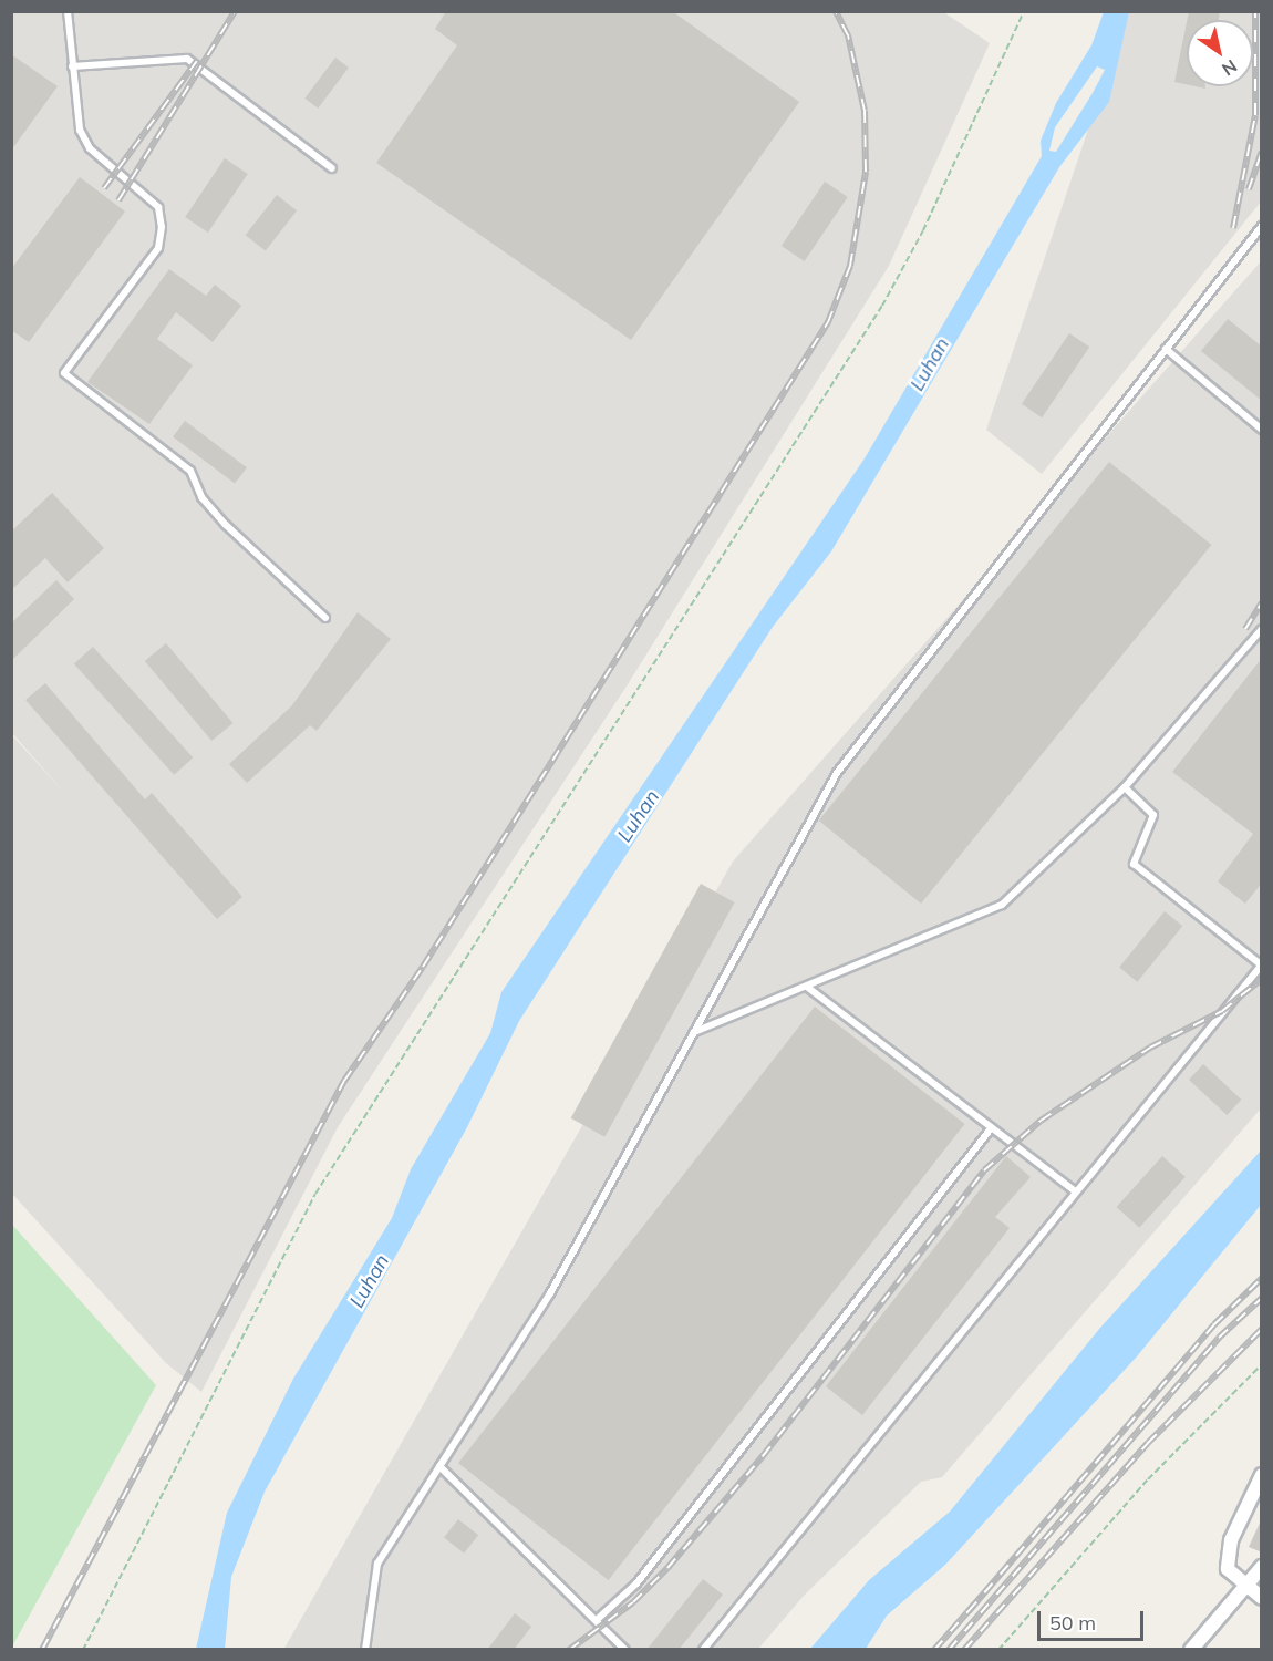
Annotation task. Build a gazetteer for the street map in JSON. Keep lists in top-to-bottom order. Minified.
{"water":["Luhan"],"scale_bar":"50 m","north":"bottom right"}
